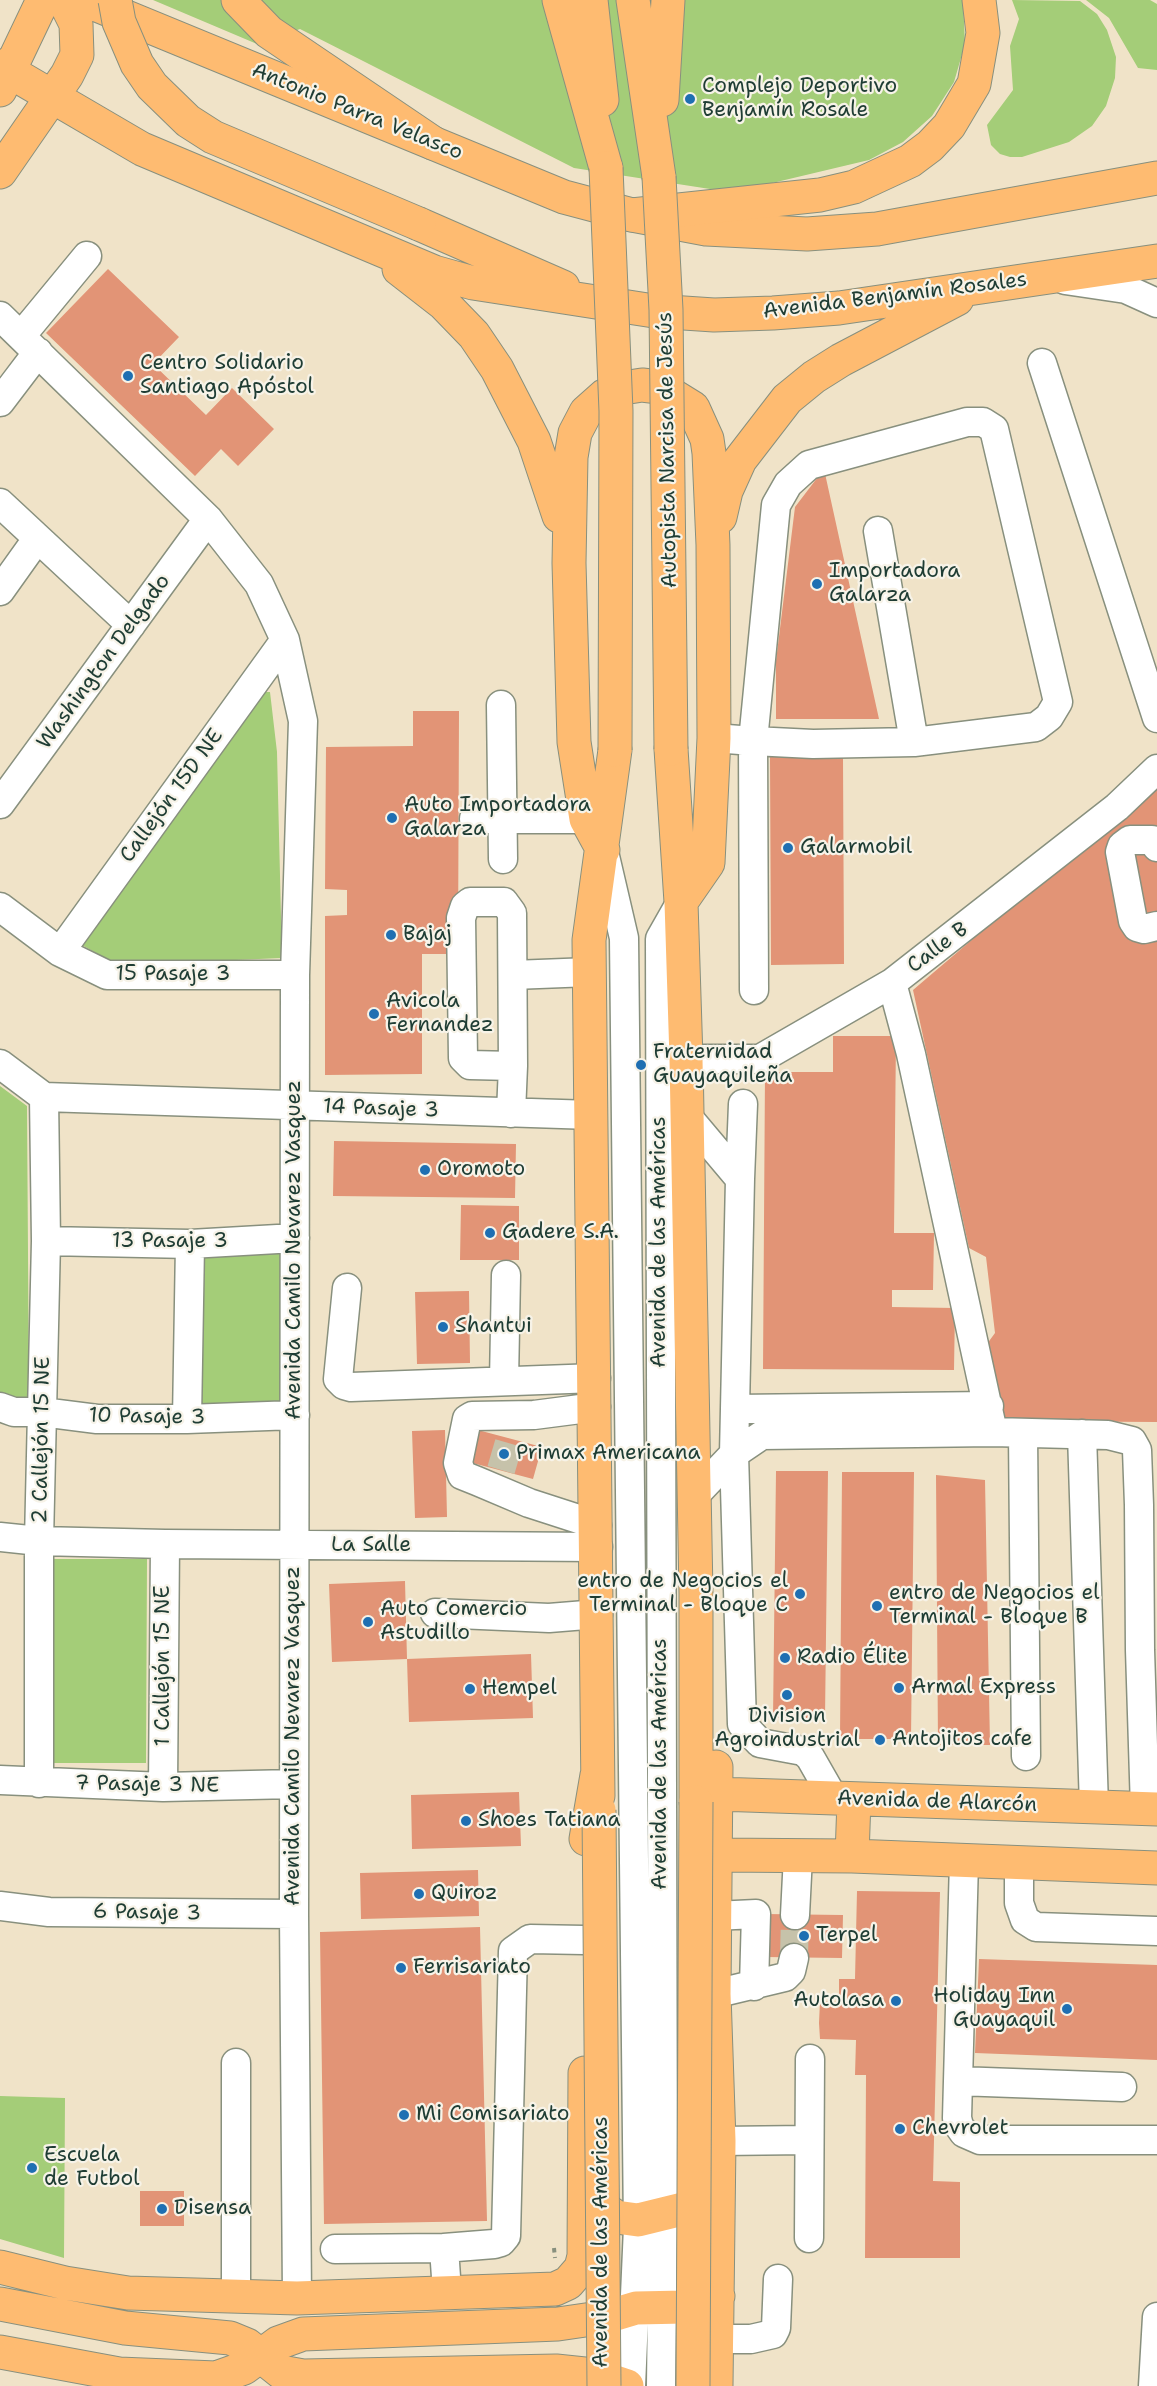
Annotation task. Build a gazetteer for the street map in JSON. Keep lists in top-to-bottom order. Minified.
{"streets":{"main road":["Antonio Parra Velasco","Avenida Benjamín Rosales","Autopista Narcisa de Jesús","Avenida de las Américas","Avenida de Alarcón"],"street":["Washington Delgado","Callejón 15D NE","Calle B","15 Pasaje 3","14 Pasaje 3","13 Pasaje 3","Avenida Camilo Nevarez Vasquez","10 Pasaje 3","2 Callejón 15 NE","La Salle","1 Callejón 15 NE","7 Pasaje 3 NE","6 Pasaje 3"]},"crossings":[["Autopista Narcisa de Jesús","Avenida de las Américas"],["Washington Delgado","Avenida Camilo Nevarez Vasquez"],["Callejón 15D NE","15 Pasaje 3"],["Callejón 15D NE","Avenida Camilo Nevarez Vasquez"],["Calle B","Avenida de las Américas"],["15 Pasaje 3","Avenida Camilo Nevarez Vasquez"],["14 Pasaje 3","Avenida de las Américas"],["14 Pasaje 3","Avenida Camilo Nevarez Vasquez"],["14 Pasaje 3","2 Callejón 15 NE"],["13 Pasaje 3","Avenida Camilo Nevarez Vasquez"],["13 Pasaje 3","2 Callejón 15 NE"],["Avenida de las Américas","La Salle"],["Avenida de las Américas","Avenida de Alarcón"],["Avenida Camilo Nevarez Vasquez","10 Pasaje 3"],["Avenida Camilo Nevarez Vasquez","La Salle"],["Avenida Camilo Nevarez Vasquez","7 Pasaje 3 NE"],["Avenida Camilo Nevarez Vasquez","6 Pasaje 3"],["10 Pasaje 3","2 Callejón 15 NE"],["2 Callejón 15 NE","La Salle"],["2 Callejón 15 NE","7 Pasaje 3 NE"],["La Salle","1 Callejón 15 NE"],["1 Callejón 15 NE","7 Pasaje 3 NE"]],"places":["Complejo Deportivo Benjamín Rosale","Centro Solidario Santiago Apóstol","Importadora Galarza","Auto Importadora Galarza","Galarmobil","Bajaj","Avicola Fernandez","Fraternidad Guayaquileña","Oromoto","Gadere S.A.","Shantui","Primax Americana","entro de Negocios el Terminal - Bloque C","entro de Negocios el Terminal - Bloque B","Auto Comercio Astudillo","Radio Élite","Armal Express","Hempel","Division Agroindustrial","Antojitos cafe","Shoes Tatiana","Quiroz","Terpel","Ferrisariato","Autolasa","Holiday Inn Guayaquil","Mi Comisariato","Chevrolet","Escuela de Futbol","Disensa"]}
